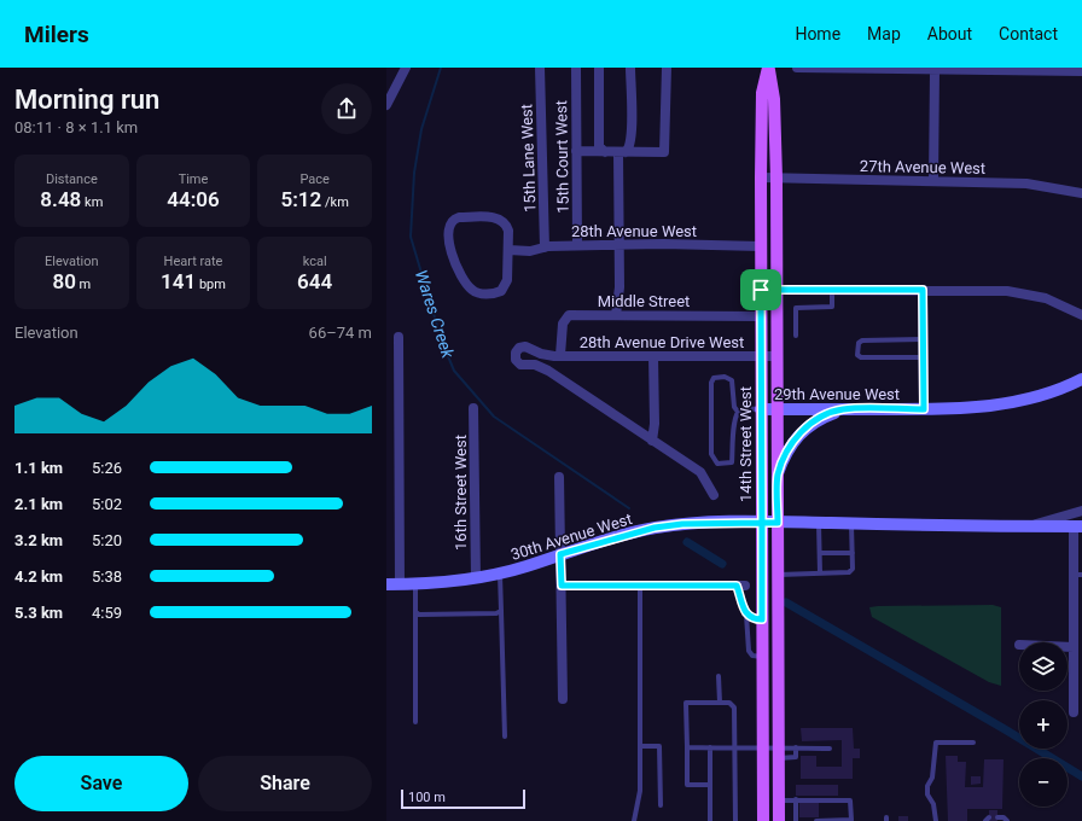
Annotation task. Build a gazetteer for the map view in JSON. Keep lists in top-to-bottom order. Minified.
{"streets":{"main road":["14th Street West"],"street":["15th Court West","15th Lane West","27th Avenue West","28th Avenue West","Middle Street","28th Avenue Drive West","29th Avenue West","16th Street West","30th Avenue West"]},"crossings":[["15th Court West","28th Avenue West"],["15th Lane West","28th Avenue West"],["27th Avenue West","14th Street West"],["28th Avenue West","14th Street West"],["Middle Street","28th Avenue Drive West"],["Middle Street","14th Street West"],["28th Avenue Drive West","14th Street West"],["29th Avenue West","14th Street West"],["14th Street West","30th Avenue West"],["16th Street West","30th Avenue West"]],"water":["Wares Creek"],"scale_bar":"100 m","page":{"header":"Milers","nav":["Home","Map","About","Contact"],"heading":["Morning run","08:11 · 8 × 1.1 km"],"stats":[["Distance","8.48 km"],["Time","44:06"],["Pace","5:12 /km"],["Elevation","80 m"],["Heart rate","141 bpm"],["kcal","644"]],"chart":["Elevation","66–74 m"],"list":[{"name":"1.1 km","note":"5:26"},{"name":"2.1 km","note":"5:02"},{"name":"3.2 km","note":"5:20"},{"name":"4.2 km","note":"5:38"},{"name":"5.3 km","note":"4:59"}],"map_buttons":["+","−"],"buttons":["Save","Share"],"scale":"100 m"}}
